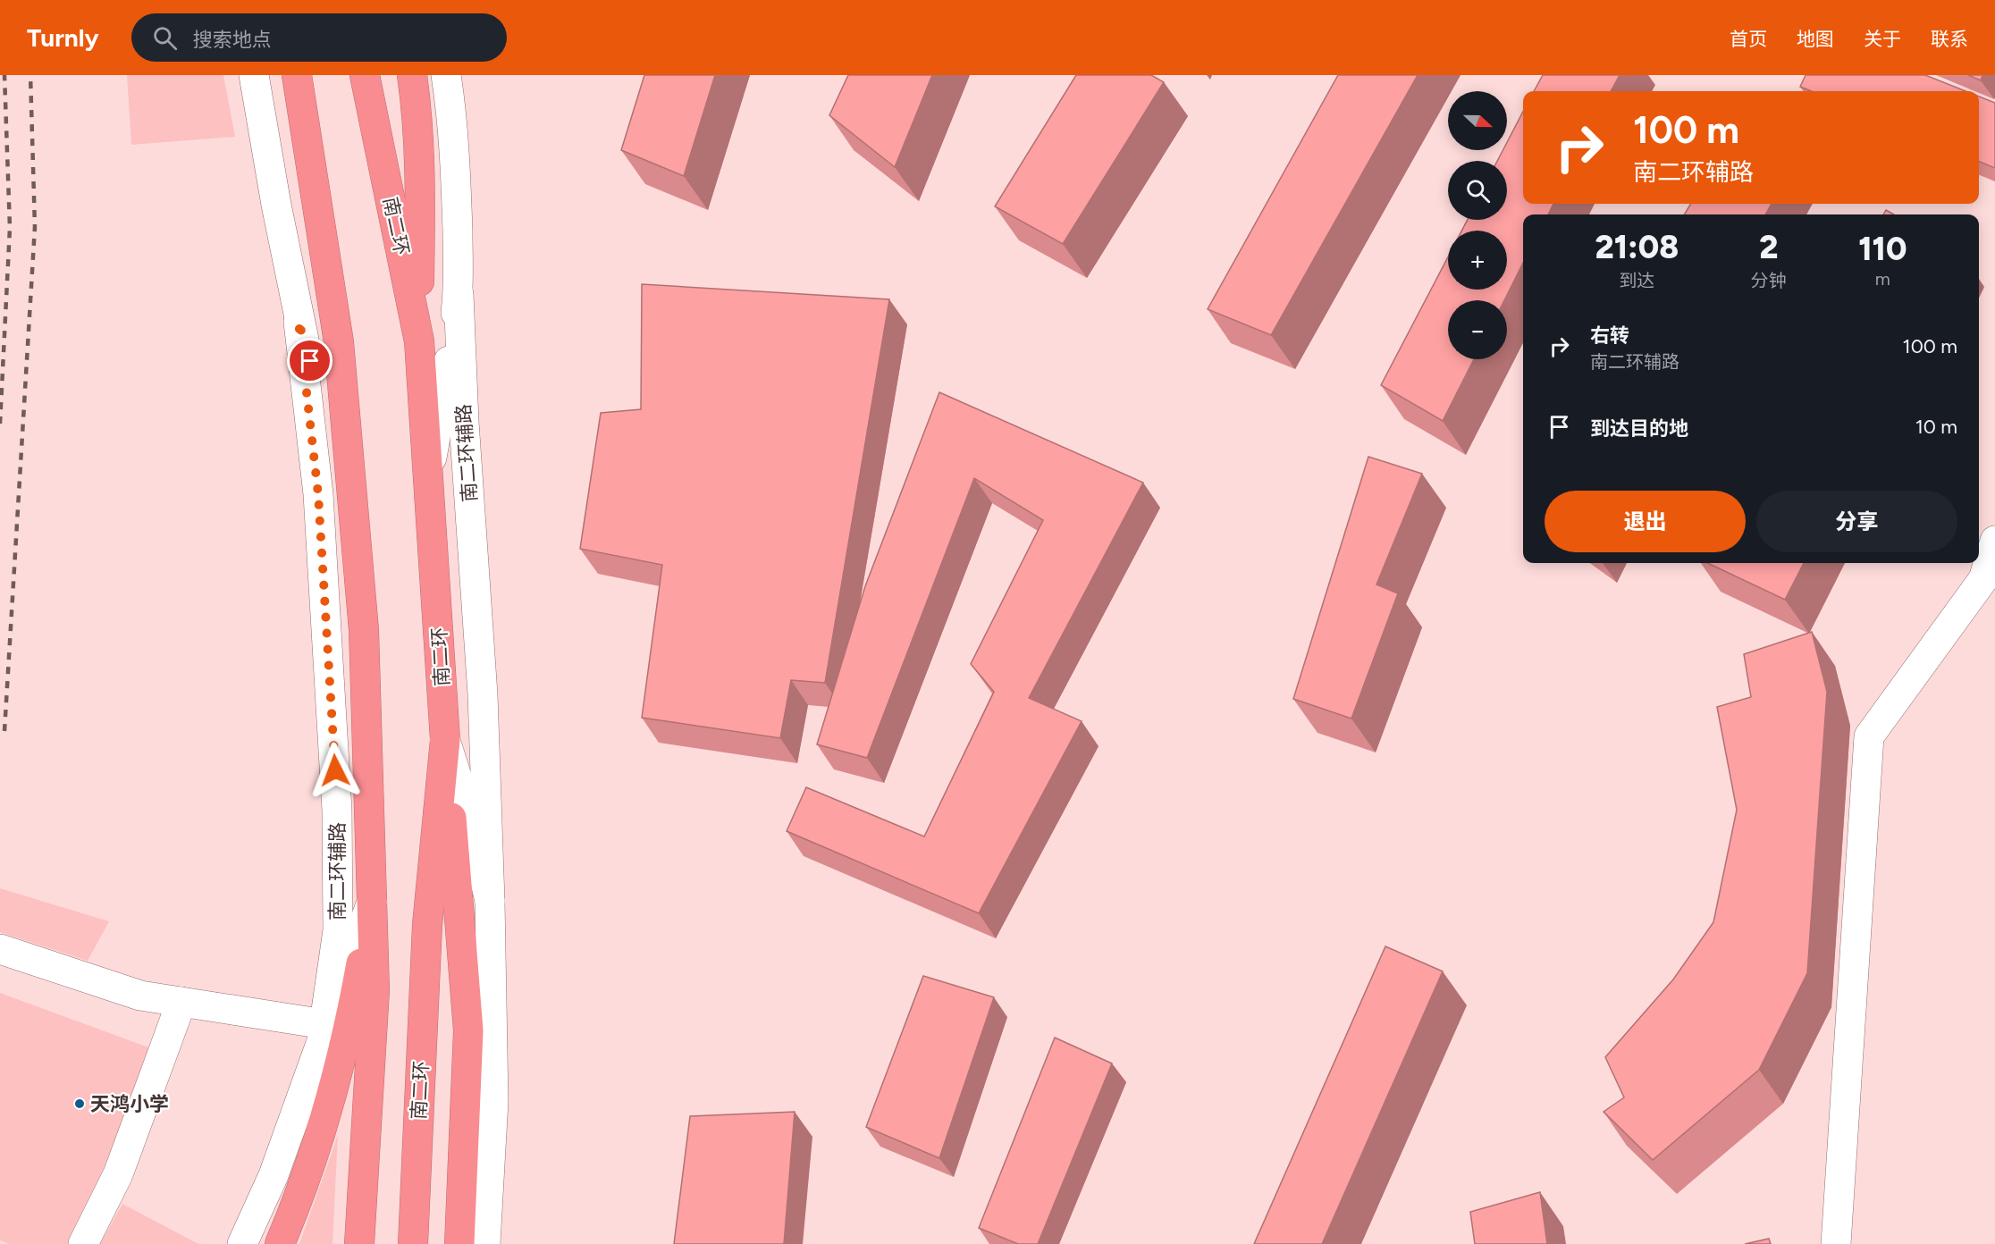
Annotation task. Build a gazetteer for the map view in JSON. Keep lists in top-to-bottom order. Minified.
{"streets":{"highway":["南二环"],"street":["南二环辅路"]},"crossings":[["南二环","南二环辅路"]],"places":["天鸿小学"],"north":"right","page":{"header":"Turnly","search":"搜索地点","nav":["首页","地图","关于","联系"],"map_buttons":["+","−"],"turn":["100 m","南二环辅路"],"eta":["21:08","到达","2","分钟","110","m"],"list":[{"name":"右转","note":"南二环辅路","value":"100 m"},{"name":"到达目的地","value":"10 m"}],"buttons":["退出","分享"]}}
